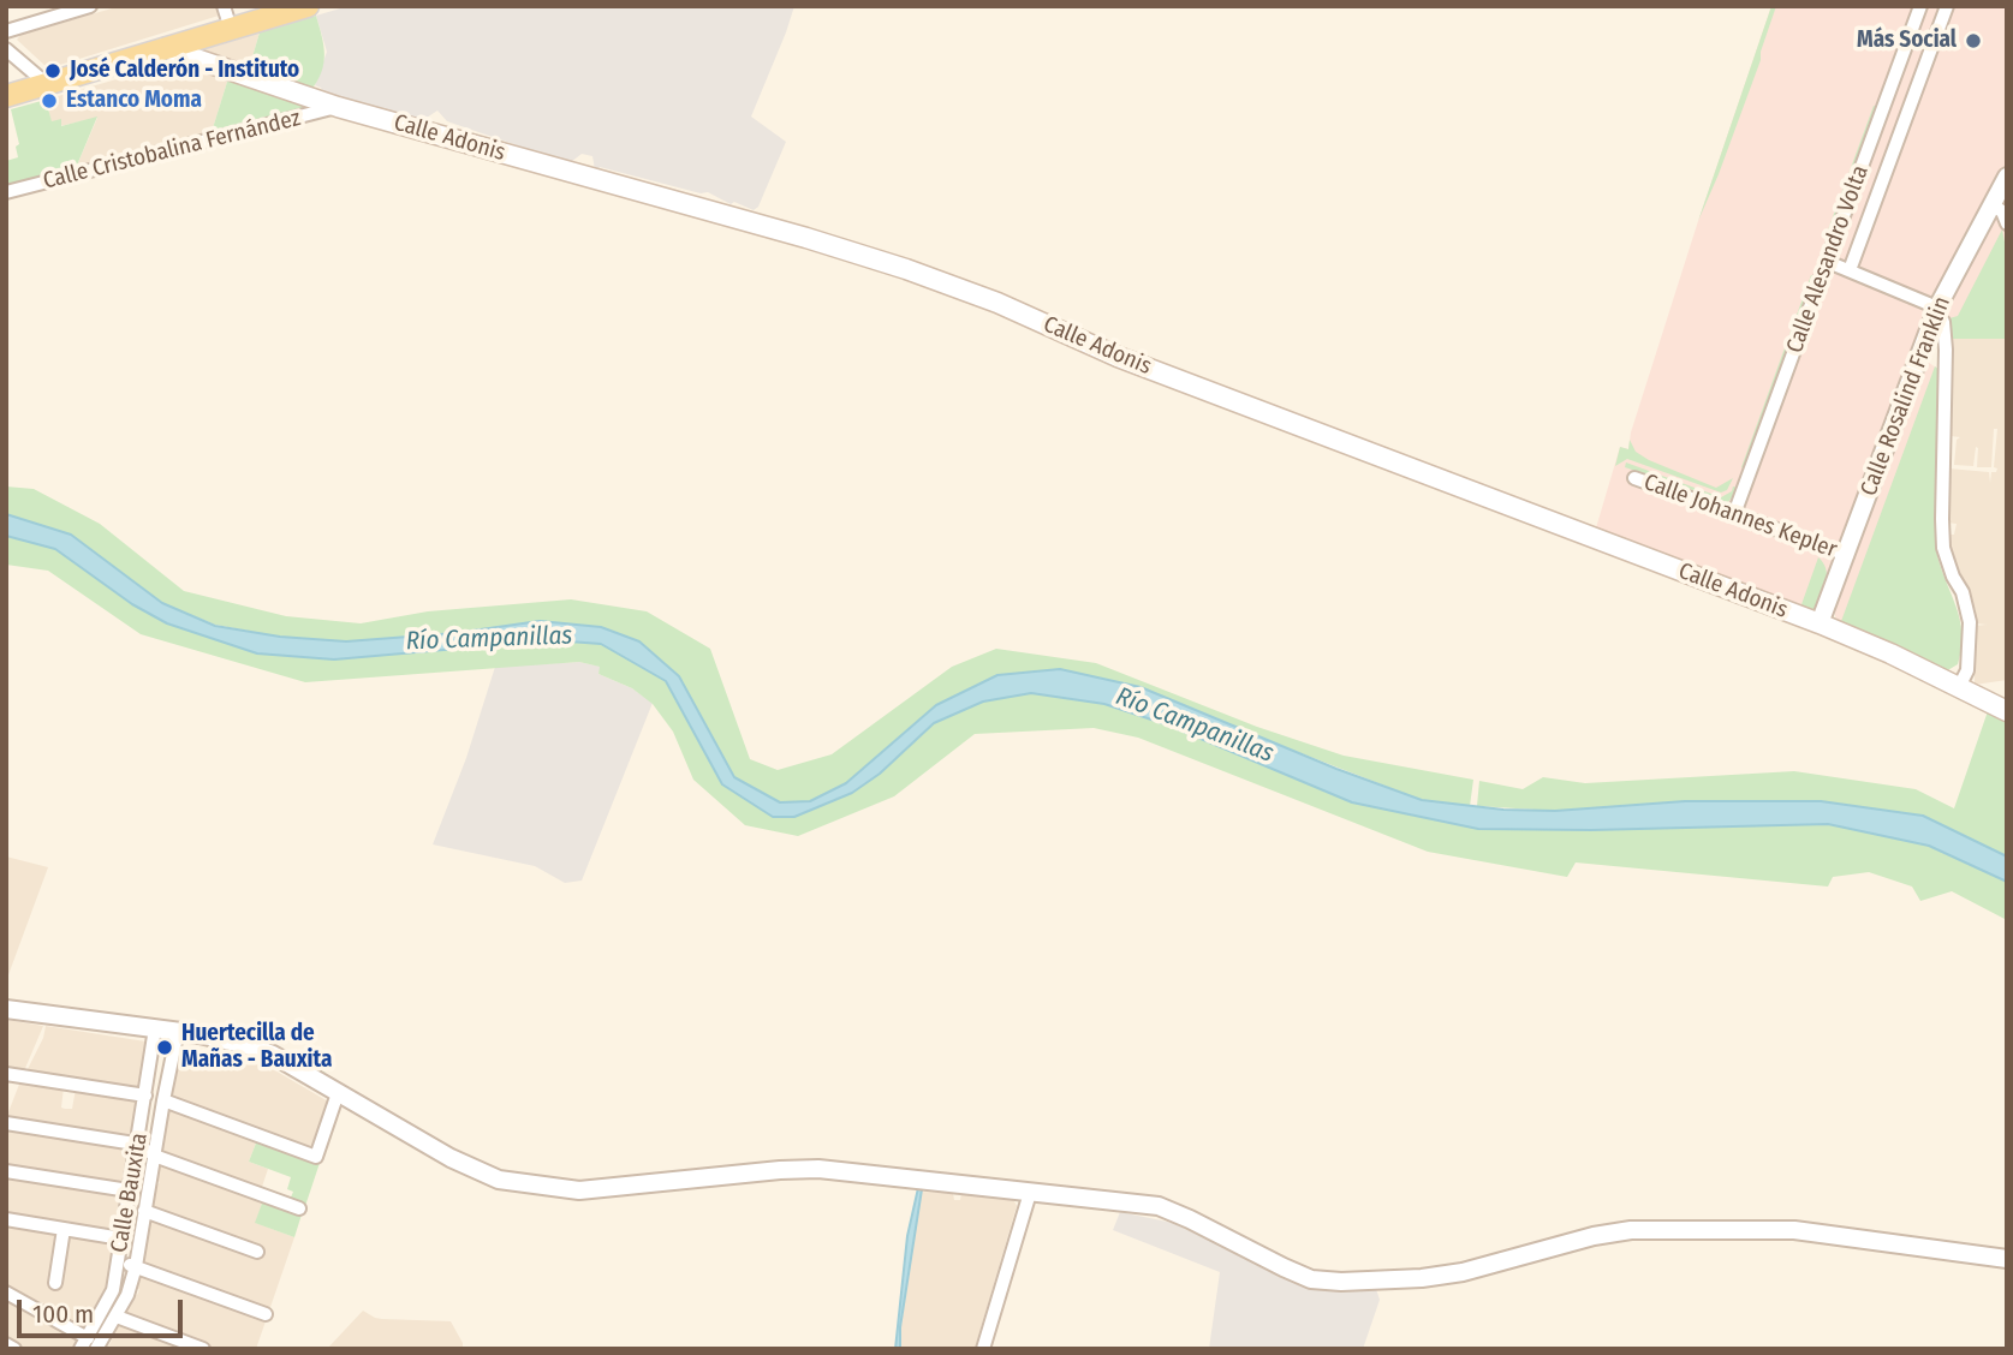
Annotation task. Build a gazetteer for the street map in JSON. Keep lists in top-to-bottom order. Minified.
{"streets":{"main road":["Calle Adonis"],"street":["Calle Cristobalina Fernández","Calle Alesandro Volta","Calle Rosalind Franklin","Calle Johannes Kepler","Calle Bauxita"]},"crossings":[["Calle Adonis","Calle Cristobalina Fernández"],["Calle Adonis","Calle Rosalind Franklin"],["Calle Alesandro Volta","Calle Johannes Kepler"],["Calle Rosalind Franklin","Calle Johannes Kepler"]],"water":["Río Campanillas"],"places":["Más Social","José Calderón - Instituto","Estanco Moma","Huertecilla de Mañas - Bauxita"],"scale_bar":"100 m"}
